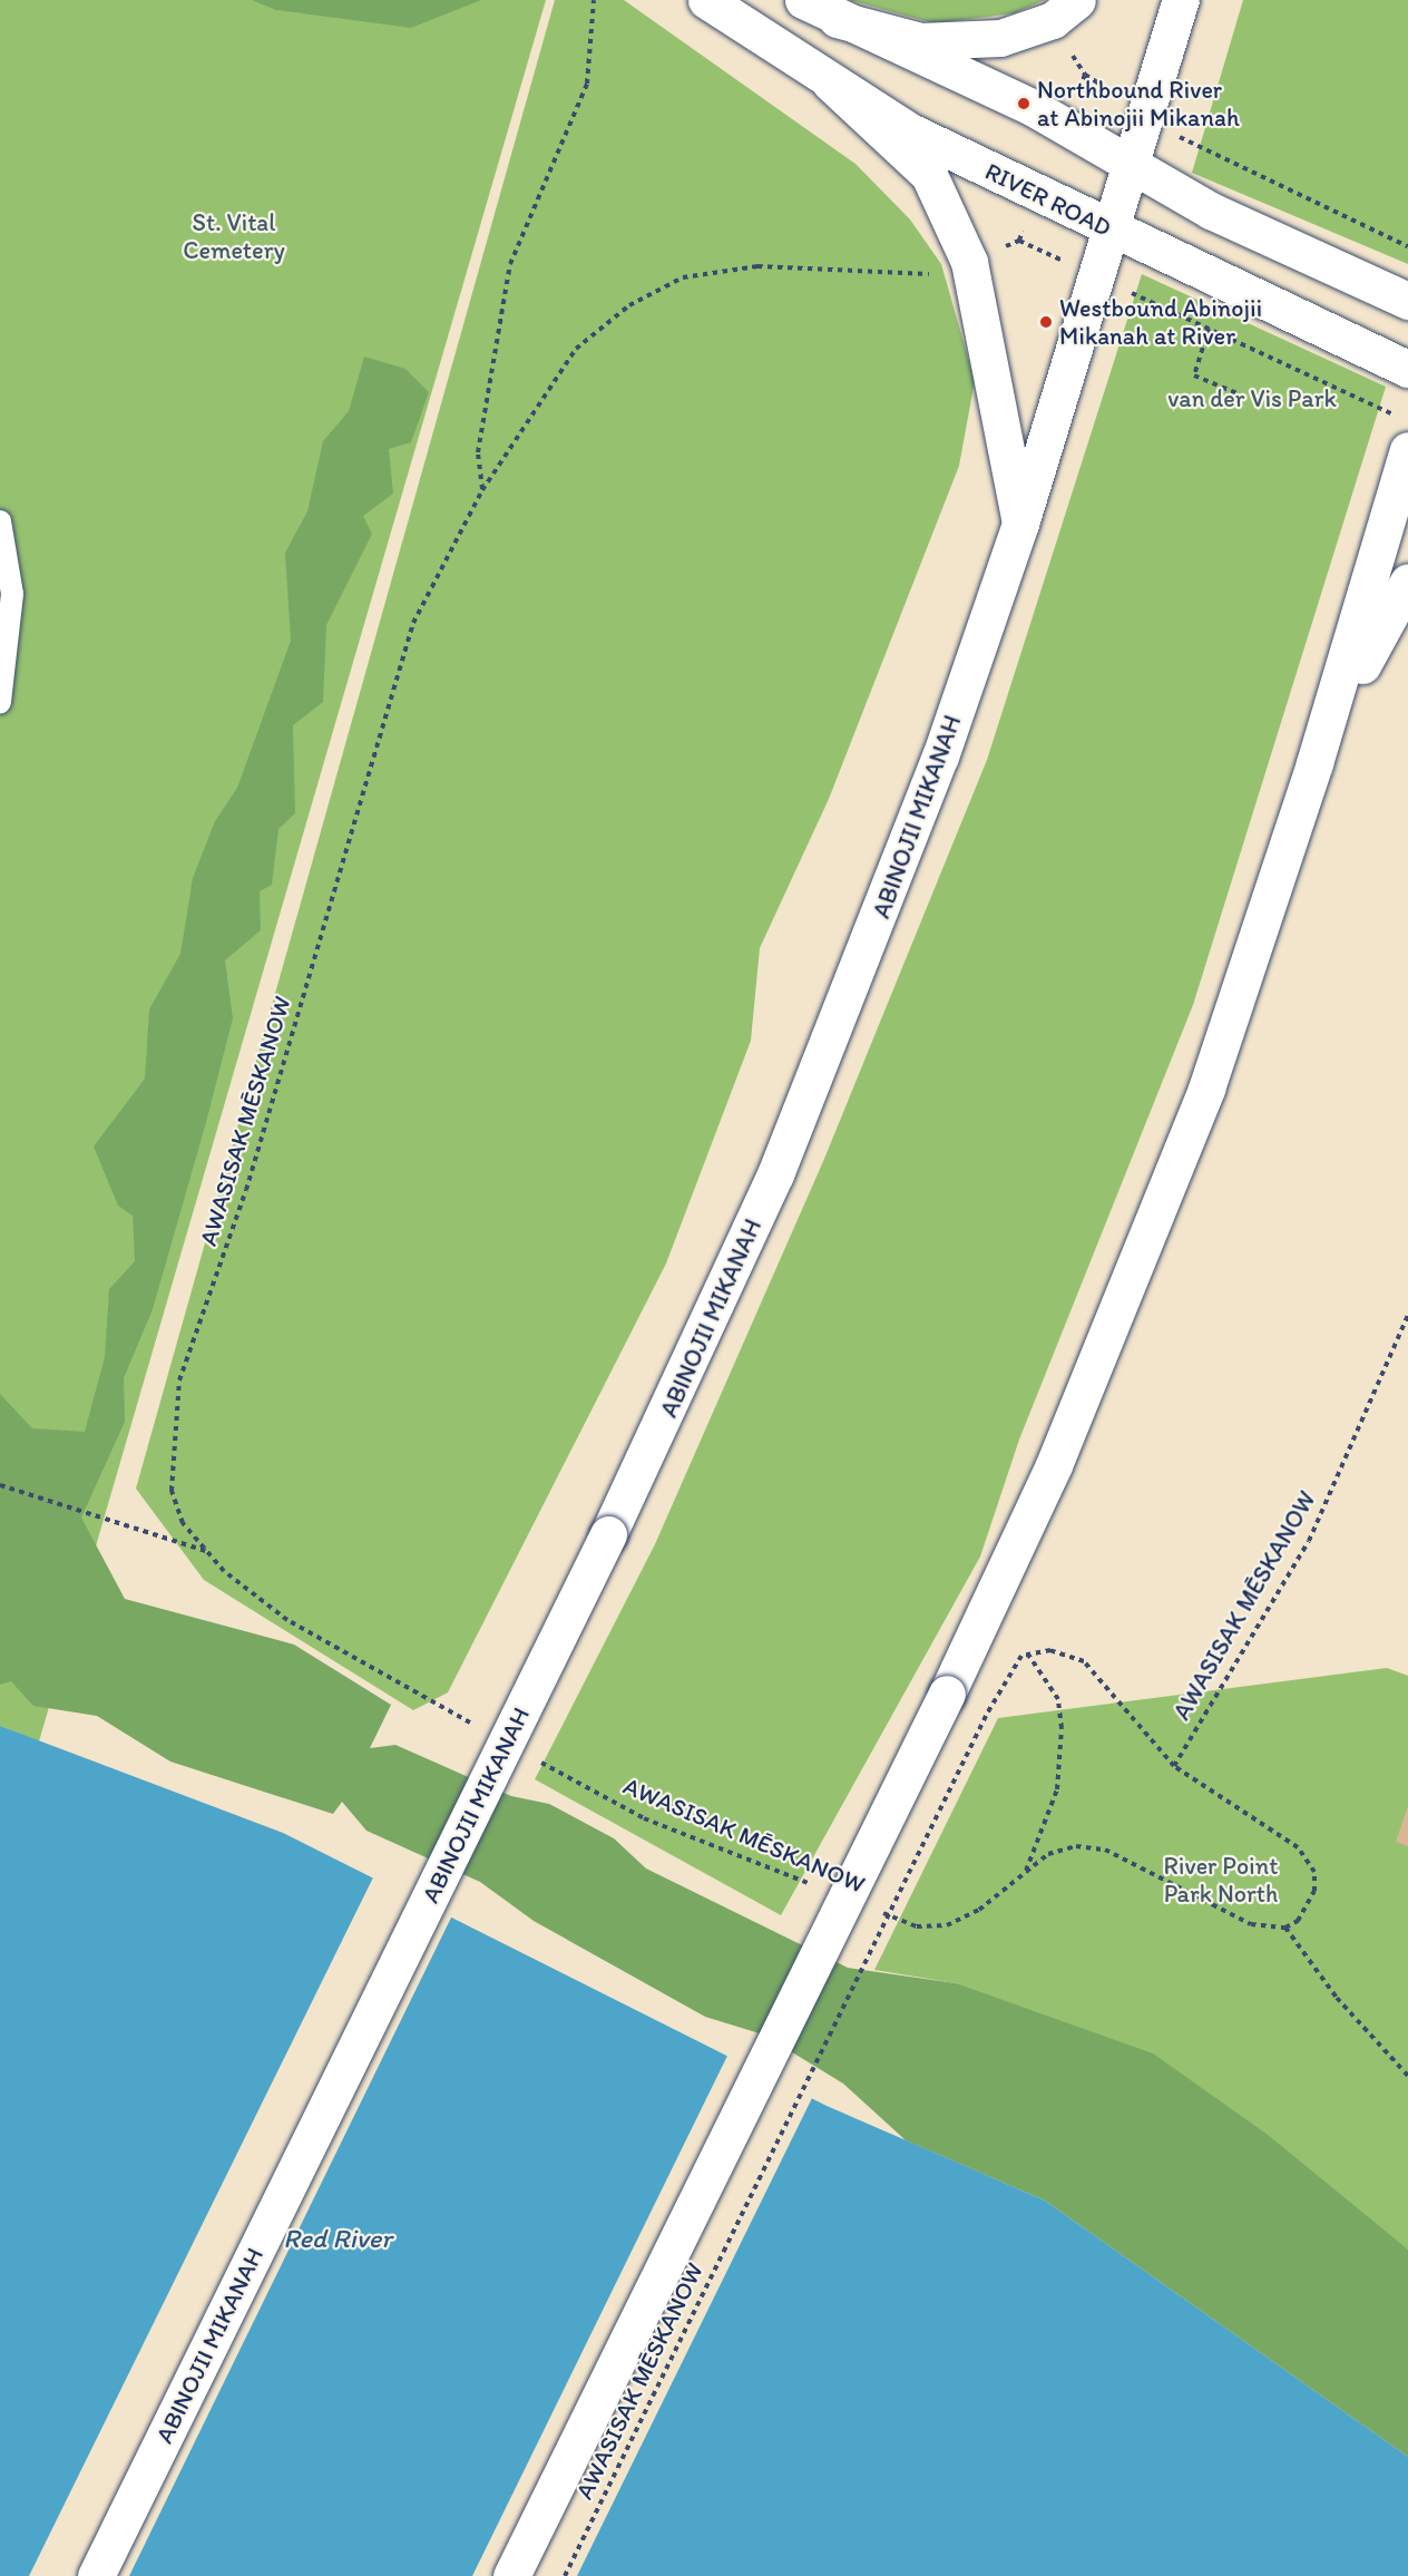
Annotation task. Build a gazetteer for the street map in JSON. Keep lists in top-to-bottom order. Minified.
{"streets":{"main road":["RIVER ROAD","ABINOJII MIKANAH"],"path":["AWASISAK MĒSKANOW"]},"crossings":[["RIVER ROAD","ABINOJII MIKANAH"]],"water":["Red River"],"parks":["St. Vital Cemetery","van der Vis Park","River Point Park North"],"places":["Northbound River at Abinojii Mikanah","Westbound Abinojii Mikanah at River"]}
